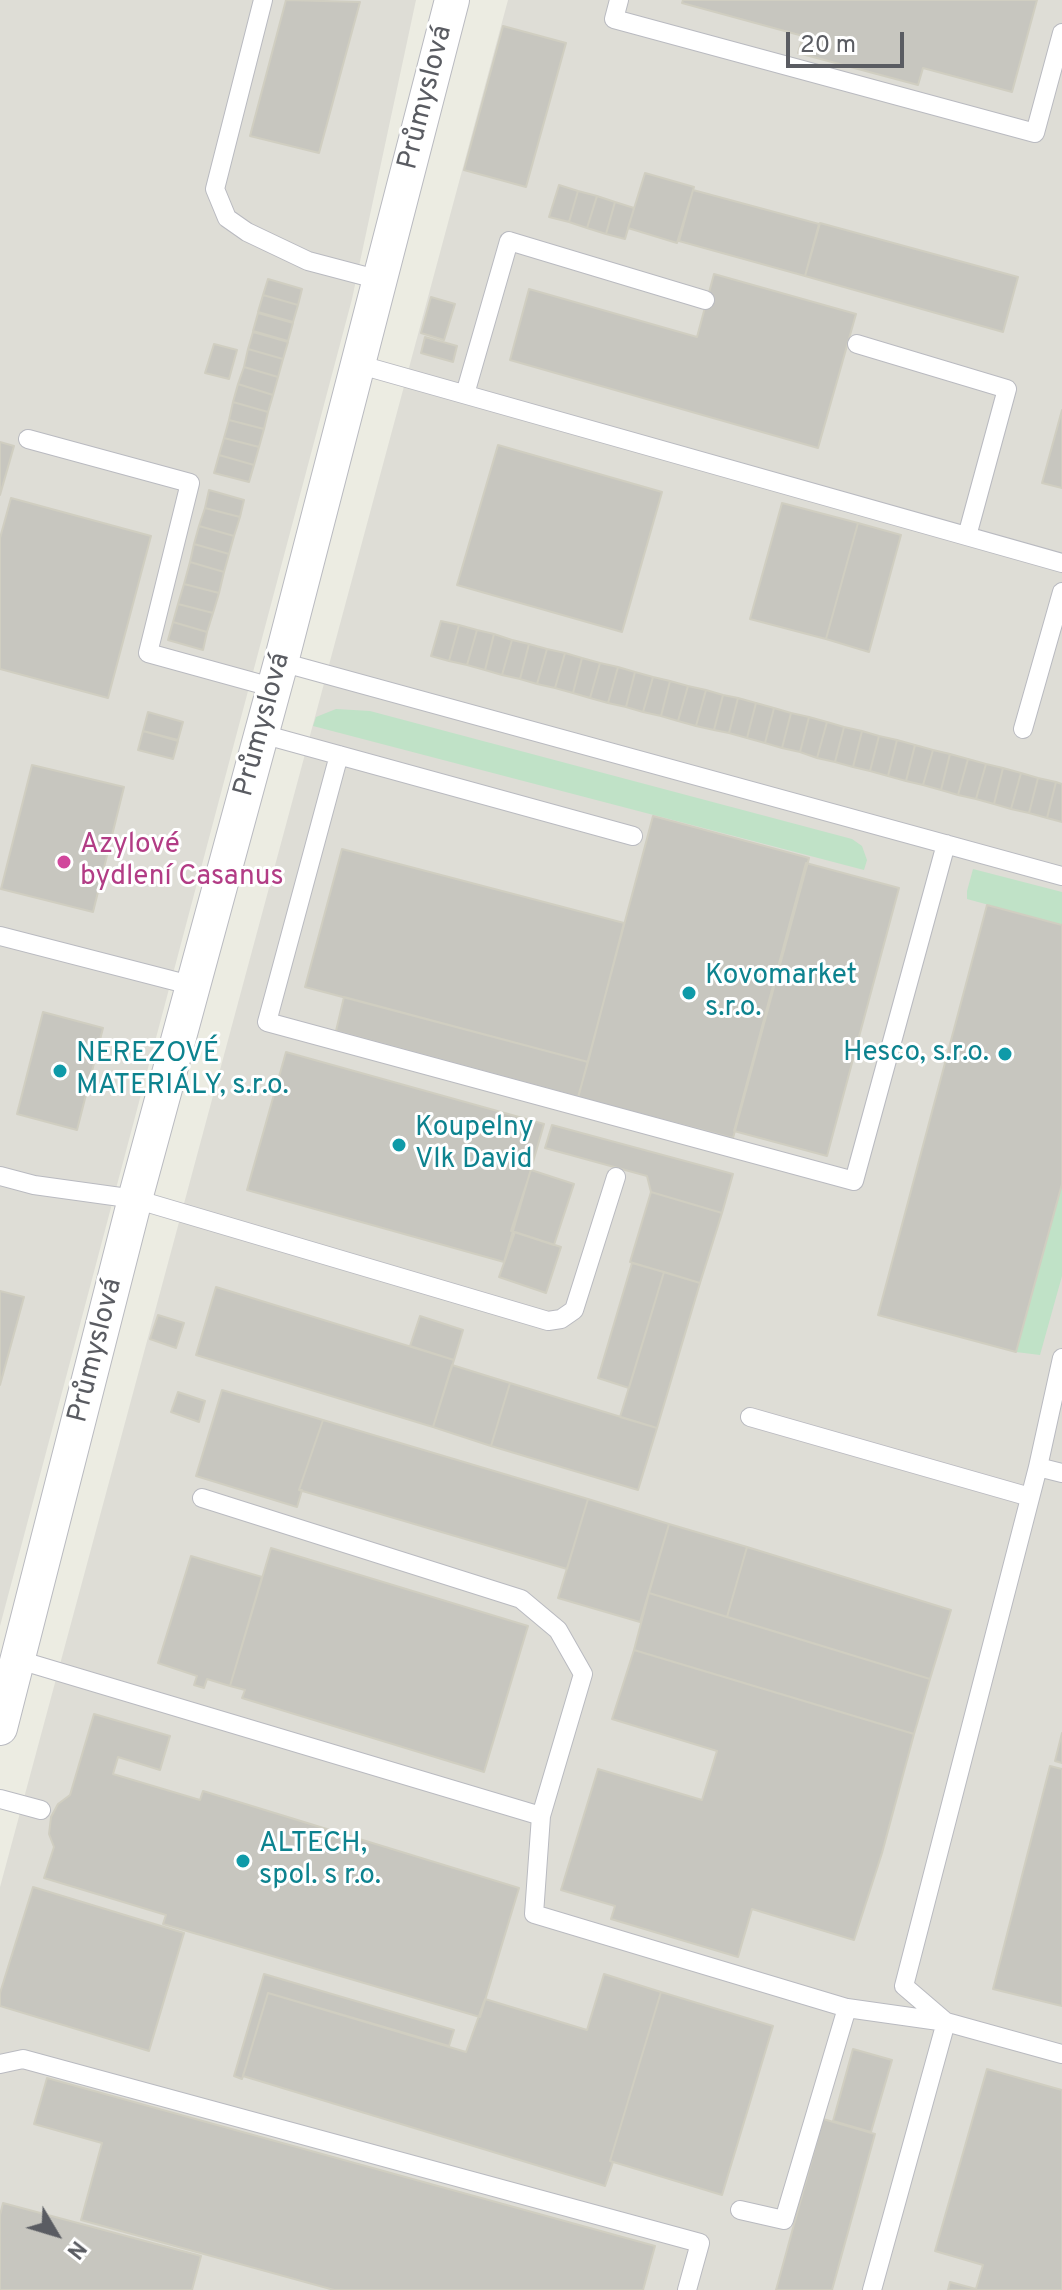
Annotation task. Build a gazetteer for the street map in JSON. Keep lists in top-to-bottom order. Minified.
{"streets":{"street":["Průmyslová"]},"places":["Azylové bydlení Casanus","Kovomarket s.r.o.","Hesco, s.r.o.","NEREZOVÉ MATERIÁLY, s.r.o.","Koupelny Vlk David","ALTECH, spol. s r.o."],"scale_bar":"20 m","north":"bottom right"}
